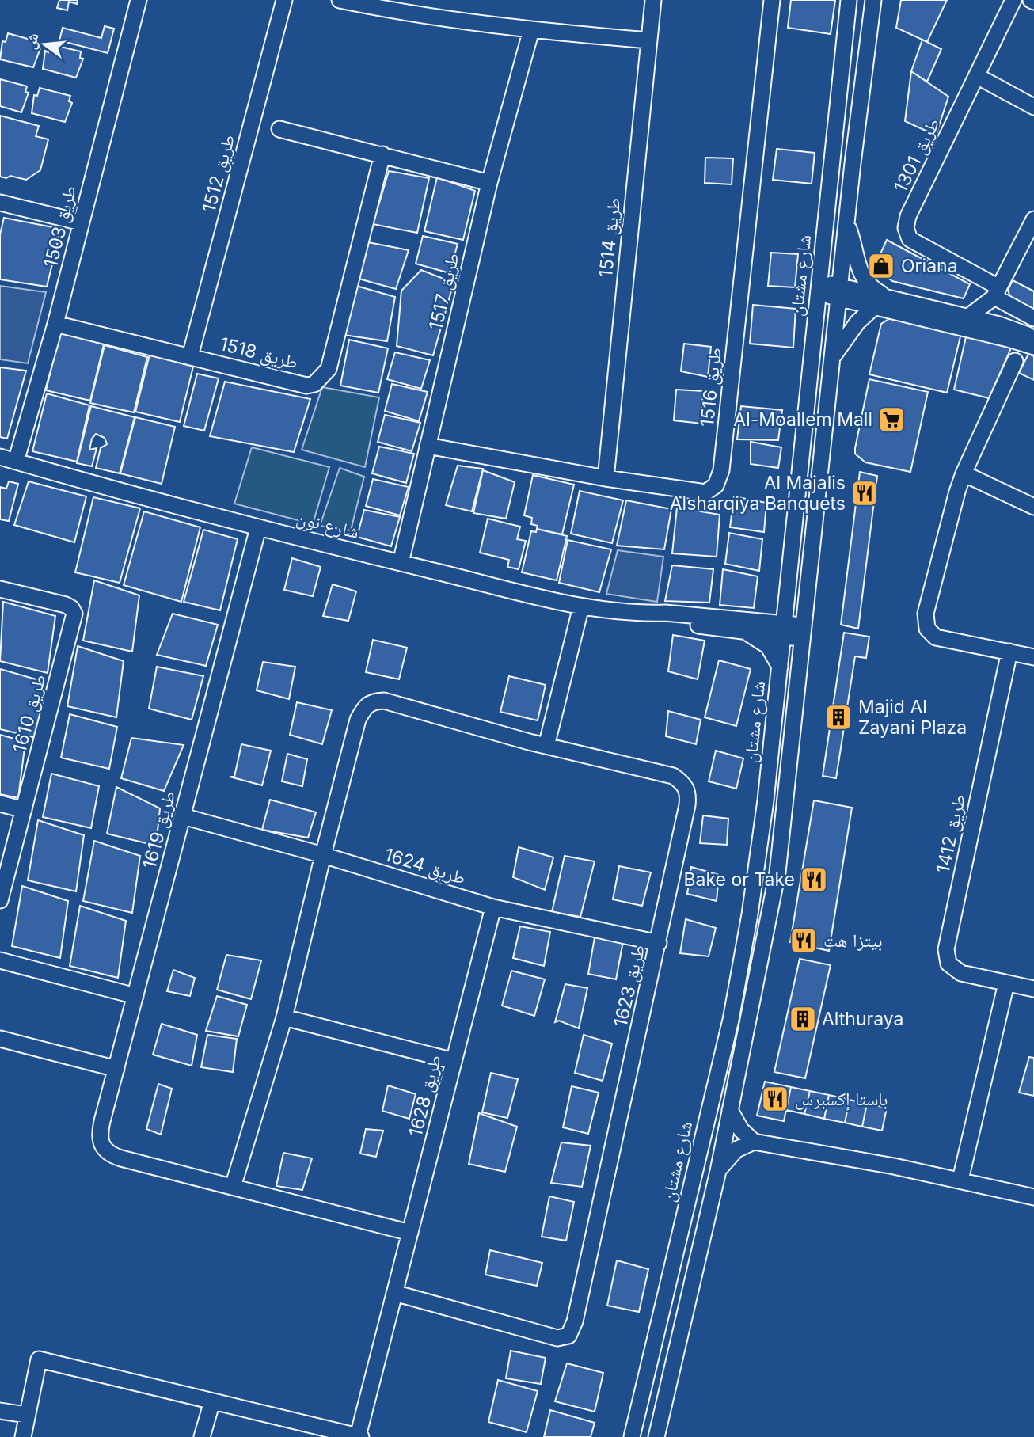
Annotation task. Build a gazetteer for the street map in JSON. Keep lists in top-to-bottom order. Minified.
{"streets":{"street":["طريق 1301","طريق 1512","طريق 1503","طريق 1514","شارع مشتان","طريق 1517","طريق 1518","طريق 1516","شارع نون","طريق 1610","طريق 1619","طريق 1412","طريق 1624","طريق 1623","طريق 1628"]},"crossings":[["طريق 1512","طريق 1518"],["طريق 1503","طريق 1518"],["طريق 1503","شارع نون"],["طريق 1514","طريق 1516"],["شارع مشتان","شارع نون"],["طريق 1517","طريق 1516"],["طريق 1517","شارع نون"],["شارع نون","طريق 1619"],["طريق 1619","طريق 1624"],["طريق 1624","طريق 1623"],["طريق 1624","طريق 1628"],["طريق 1623","طريق 1628"]],"places":{"shop":["Oriana"],"supermarket":["Al-Moallem Mall"],"restaurant":["Al Majalis Alsharqiya Banquets","Bake or Take","بيتزا هت","باستا إكسبرس"],"building":["Majid Al Zayani Plaza","Althuraya"]},"north":"left"}
